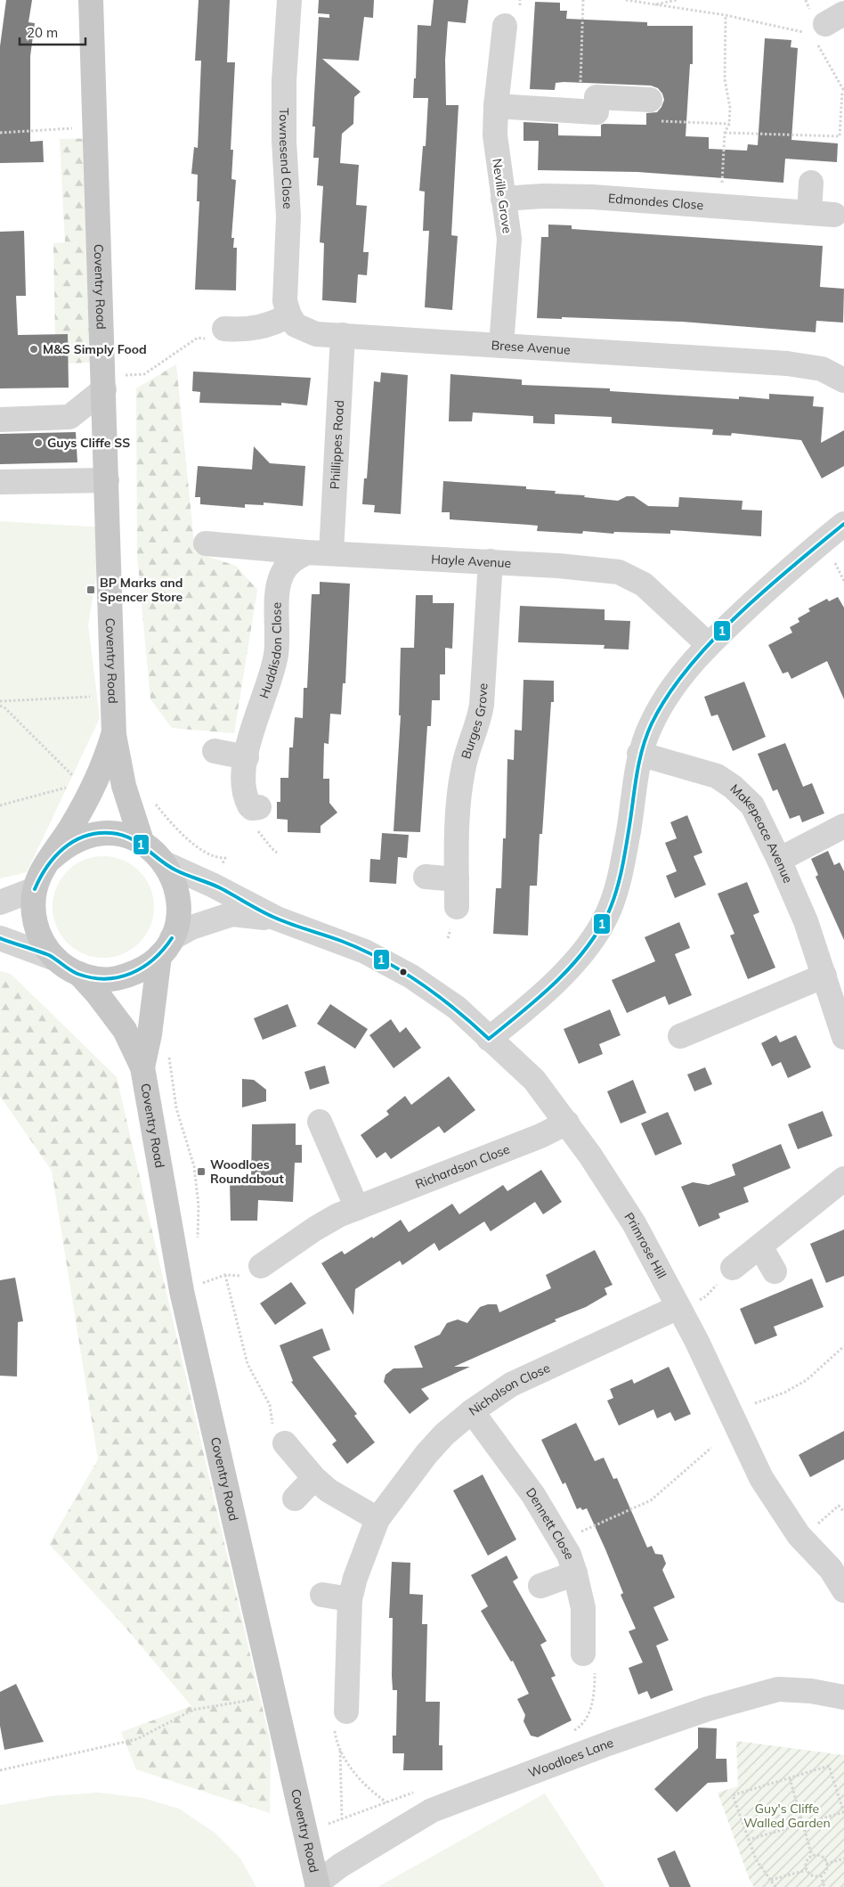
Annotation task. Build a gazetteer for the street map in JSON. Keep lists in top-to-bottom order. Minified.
{"streets":{"main road":["Coventry Road"],"street":["Townesend Close","Neville Grove","Edmondes Close","Brese Avenue","Phillippes Road","Hayle Avenue","Huddisdon Close","Burges Grove","Makepeace Avenue","Richardson Close","Primrose Hill","Nicholson Close","Dennett Close","Woodloes Lane"]},"crossings":[["Townesend Close","Brese Avenue"],["Neville Grove","Edmondes Close"],["Neville Grove","Brese Avenue"],["Coventry Road","Primrose Hill"],["Coventry Road","Woodloes Lane"],["Brese Avenue","Phillippes Road"],["Phillippes Road","Hayle Avenue"],["Hayle Avenue","Huddisdon Close"],["Hayle Avenue","Burges Grove"],["Richardson Close","Primrose Hill"],["Primrose Hill","Nicholson Close"],["Nicholson Close","Dennett Close"]],"parks":["Guy's Cliffe Walled Garden"],"places":{"other":["M&S Simply Food","Guys Cliffe SS"],"transit":["BP Marks and Spencer Store","Woodloes Roundabout"]},"lines":["transit line 1"],"scale_bar":"20 m"}
